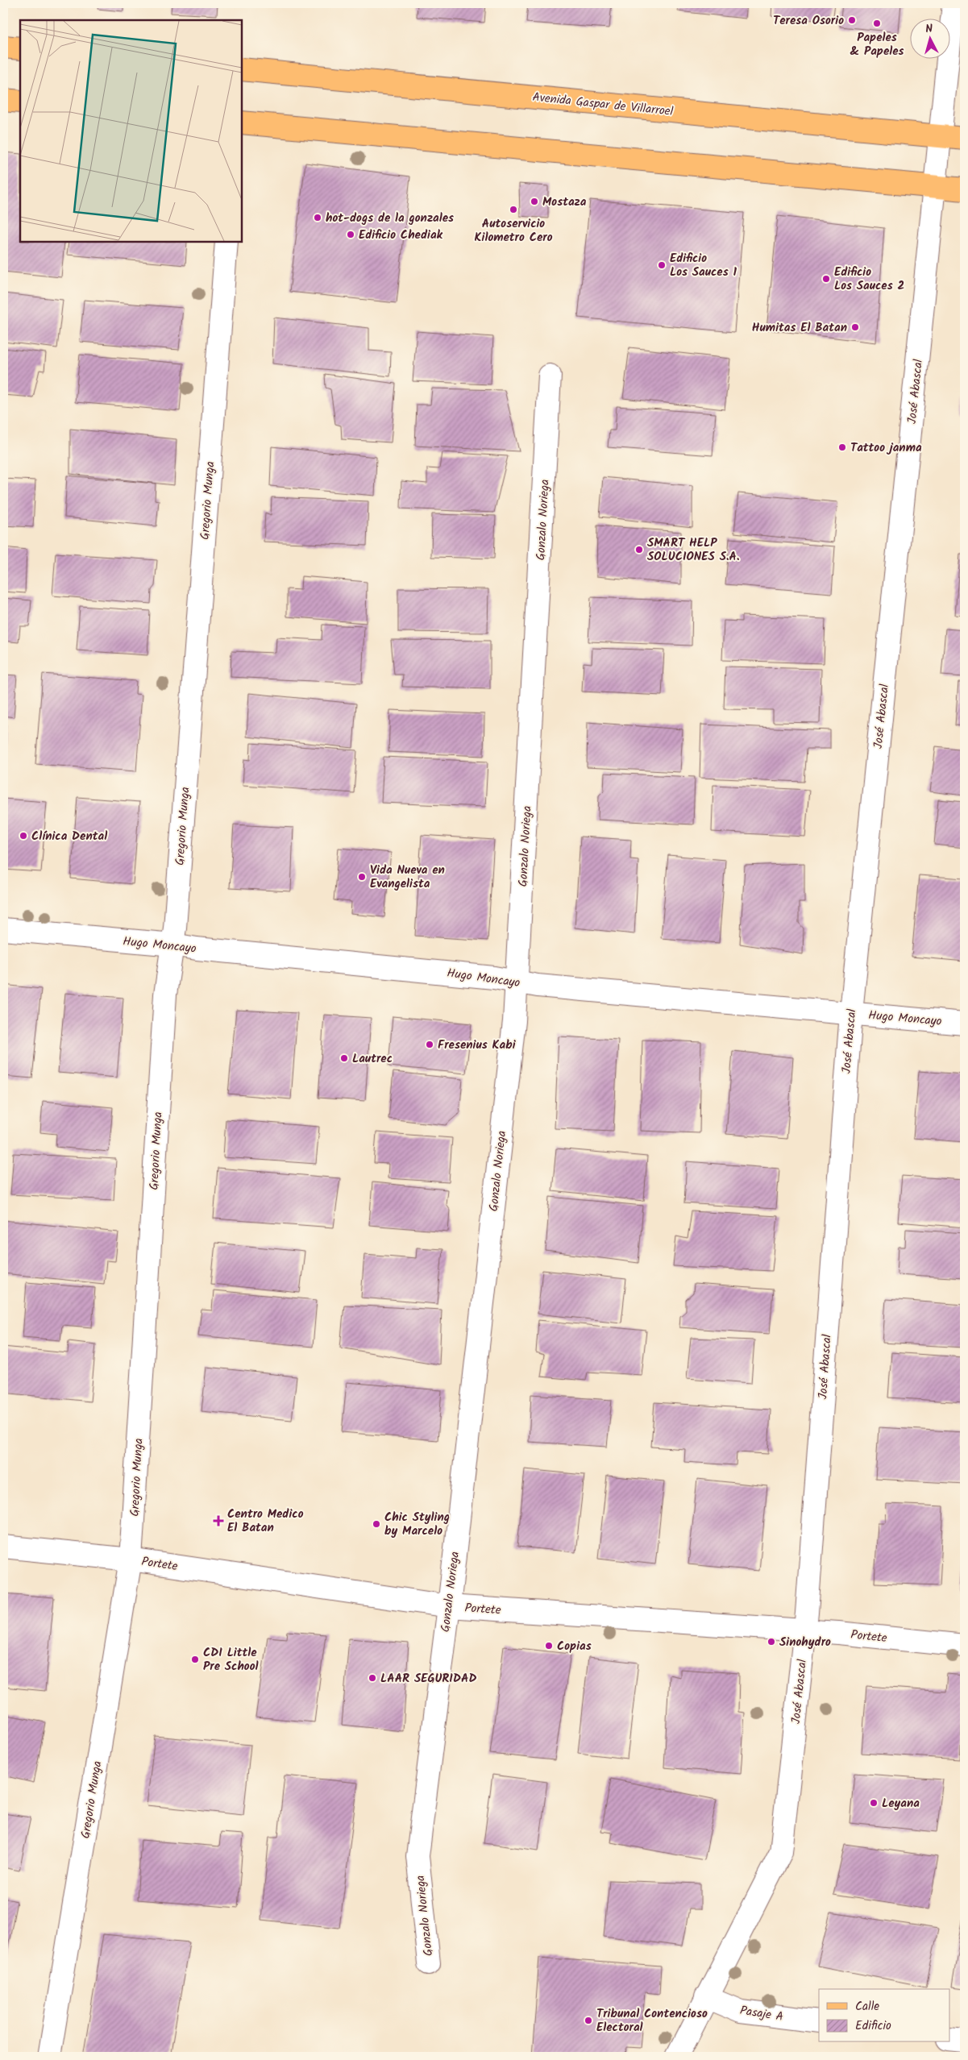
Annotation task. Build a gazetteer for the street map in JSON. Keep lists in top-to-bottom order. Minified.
{"streets":{"main road":["Avenida Gaspar de Villarroel"],"street":["José Abascal","Gregorio Munga","Gonzalo Noriega","Hugo Moncayo","Portete","Pasaje A"]},"crossings":[["Avenida Gaspar de Villarroel","José Abascal"],["José Abascal","Hugo Moncayo"],["José Abascal","Portete"],["José Abascal","Pasaje A"],["Gregorio Munga","Hugo Moncayo"],["Gregorio Munga","Portete"],["Gonzalo Noriega","Hugo Moncayo"],["Gonzalo Noriega","Portete"]],"places":{"other":["Teresa Osorio","Papeles & Papeles","Mostaza","Autoservicio Kilometro Cero","hot-dogs de la gonzales","Edificio Chediak","Edificio Los Sauces 1","Edificio Los Sauces 2","Humitas El Batan","Tattoo janma","SMART HELP SOLUCIONES S.A.","Clínica Dental","Vida Nueva en Evangelista","Fresenius Kabi","Lautrec","Chic Styling by Marcelo","Sinohydro","Copias","CDI Little Pre School","LAAR SEGURIDAD","Leyana","Tribunal Contencioso Electoral"],"health":["Centro Medico El Batan"]},"legend":["Calle","Edificio"],"north":"top"}
